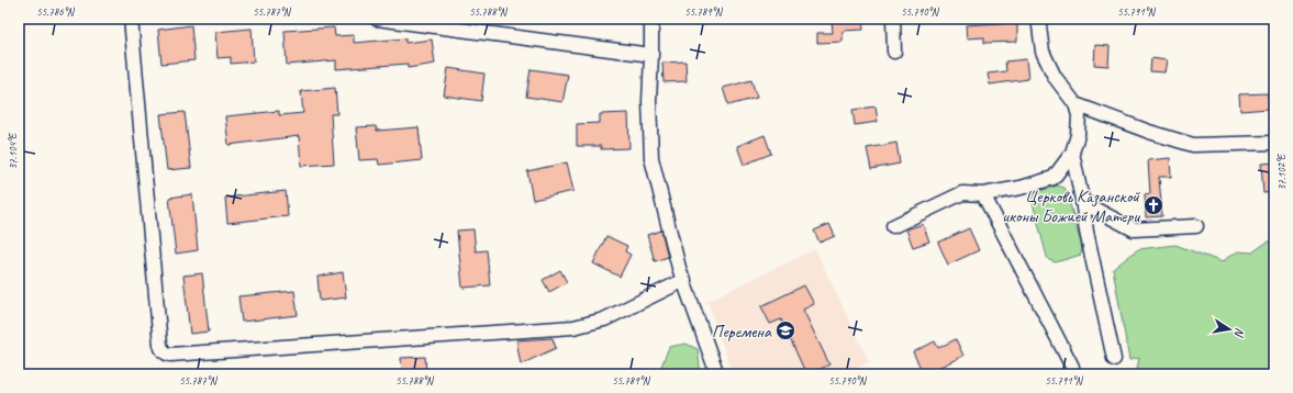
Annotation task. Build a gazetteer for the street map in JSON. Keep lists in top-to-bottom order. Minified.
{"places":{"church":["Церковь Казанской иконы Божией Матери"],"school or university":["Перемена"]},"north":"right","coordinates":["55.786°N","55.787°N","55.788°N","55.789°N","55.790°N","55.791°N","37.104°E","37.102°E"]}
